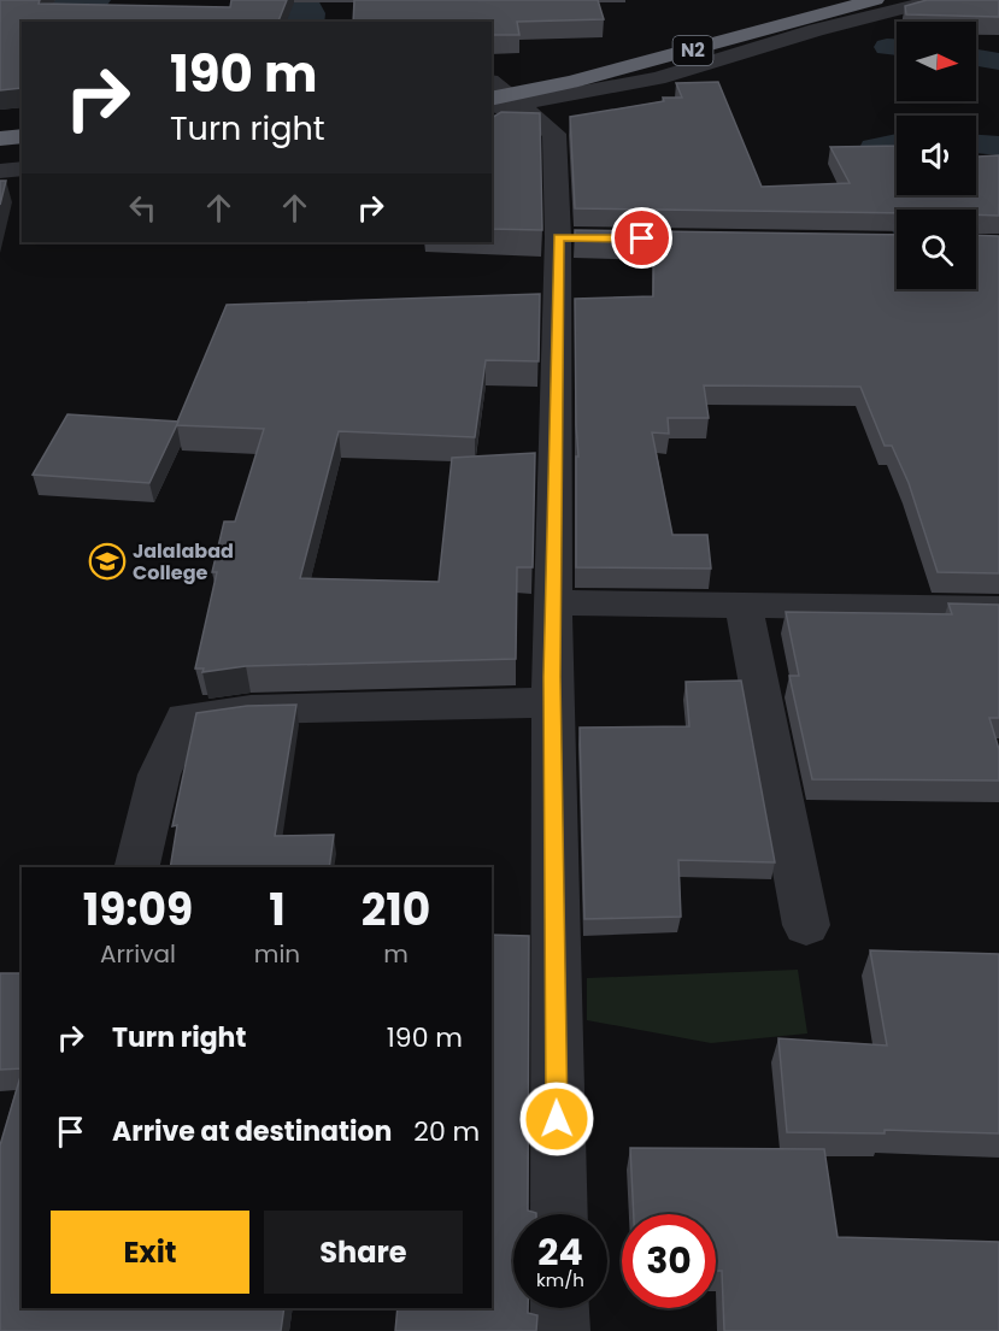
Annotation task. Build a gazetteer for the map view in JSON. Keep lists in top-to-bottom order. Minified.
{"streets":{"highway":["N2"]},"places":{"school or university":["Jalalabad College"]},"north":"right","page":{"turn":["190 m","Turn right"],"eta":["19:09","Arrival","1","min","210","m"],"list":[{"name":"Turn right","value":"190 m"},{"name":"Arrive at destination","value":"20 m"}],"buttons":["Exit","Share"],"speed":"24 km/h","limit":"30"}}
